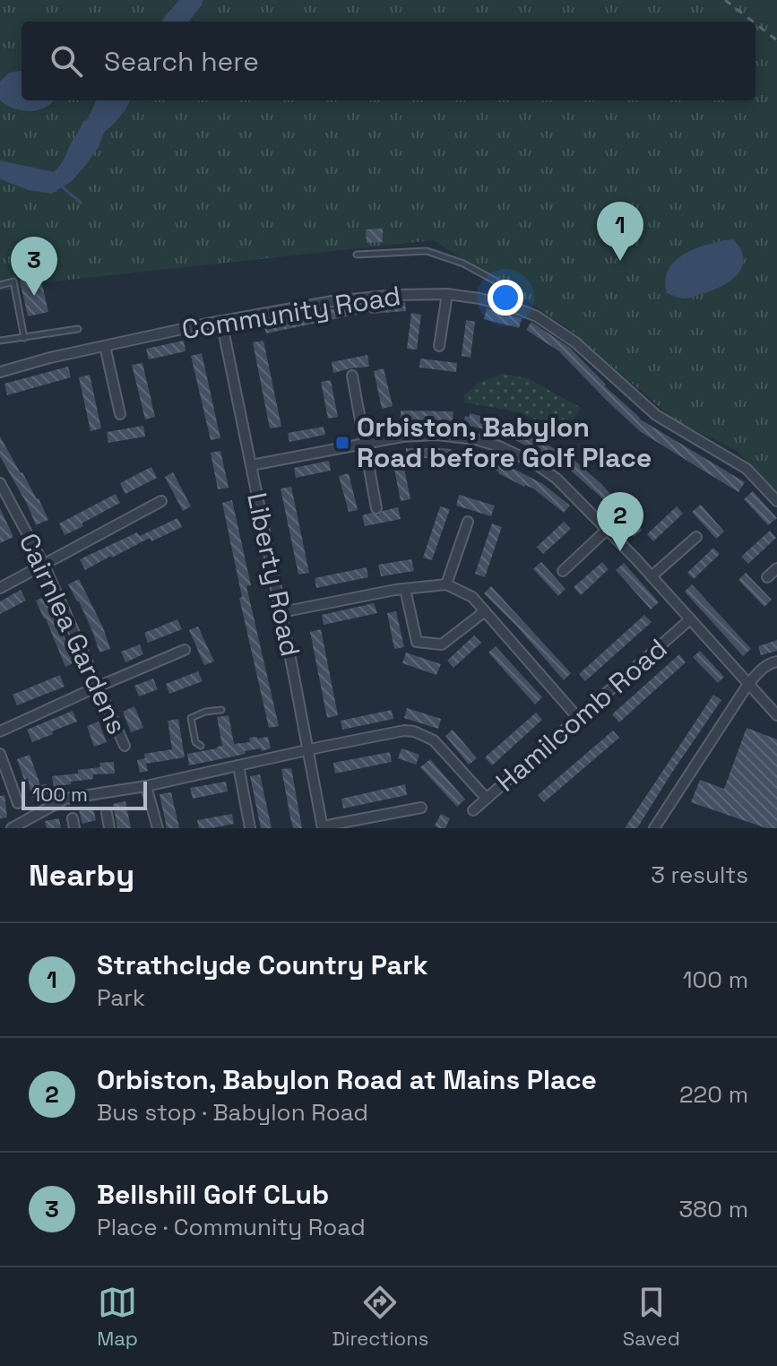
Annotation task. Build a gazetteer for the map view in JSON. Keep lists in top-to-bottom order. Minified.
{"streets":{"street":["Community Road","Liberty Road","Cairnlea Gardens","Hamilcomb Road"]},"crossings":[["Community Road","Liberty Road"]],"places":{"transit":["Orbiston, Babylon Road before Golf Place"]},"scale_bar":"100 m","page":{"search":"Search here","pins":["1","3","2"],"scale":"100 m","heading":["Nearby","3 results"],"list":[{"mark":"1","name":"Strathclyde Country Park","note":"Park","value":"100 m"},{"mark":"2","name":"Orbiston, Babylon Road at Mains Place","note":"Bus stop · Babylon Road","value":"220 m"},{"mark":"3","name":"Bellshill Golf CLub","note":"Place · Community Road","value":"380 m"}],"nav":["Map","Directions","Saved"]}}
